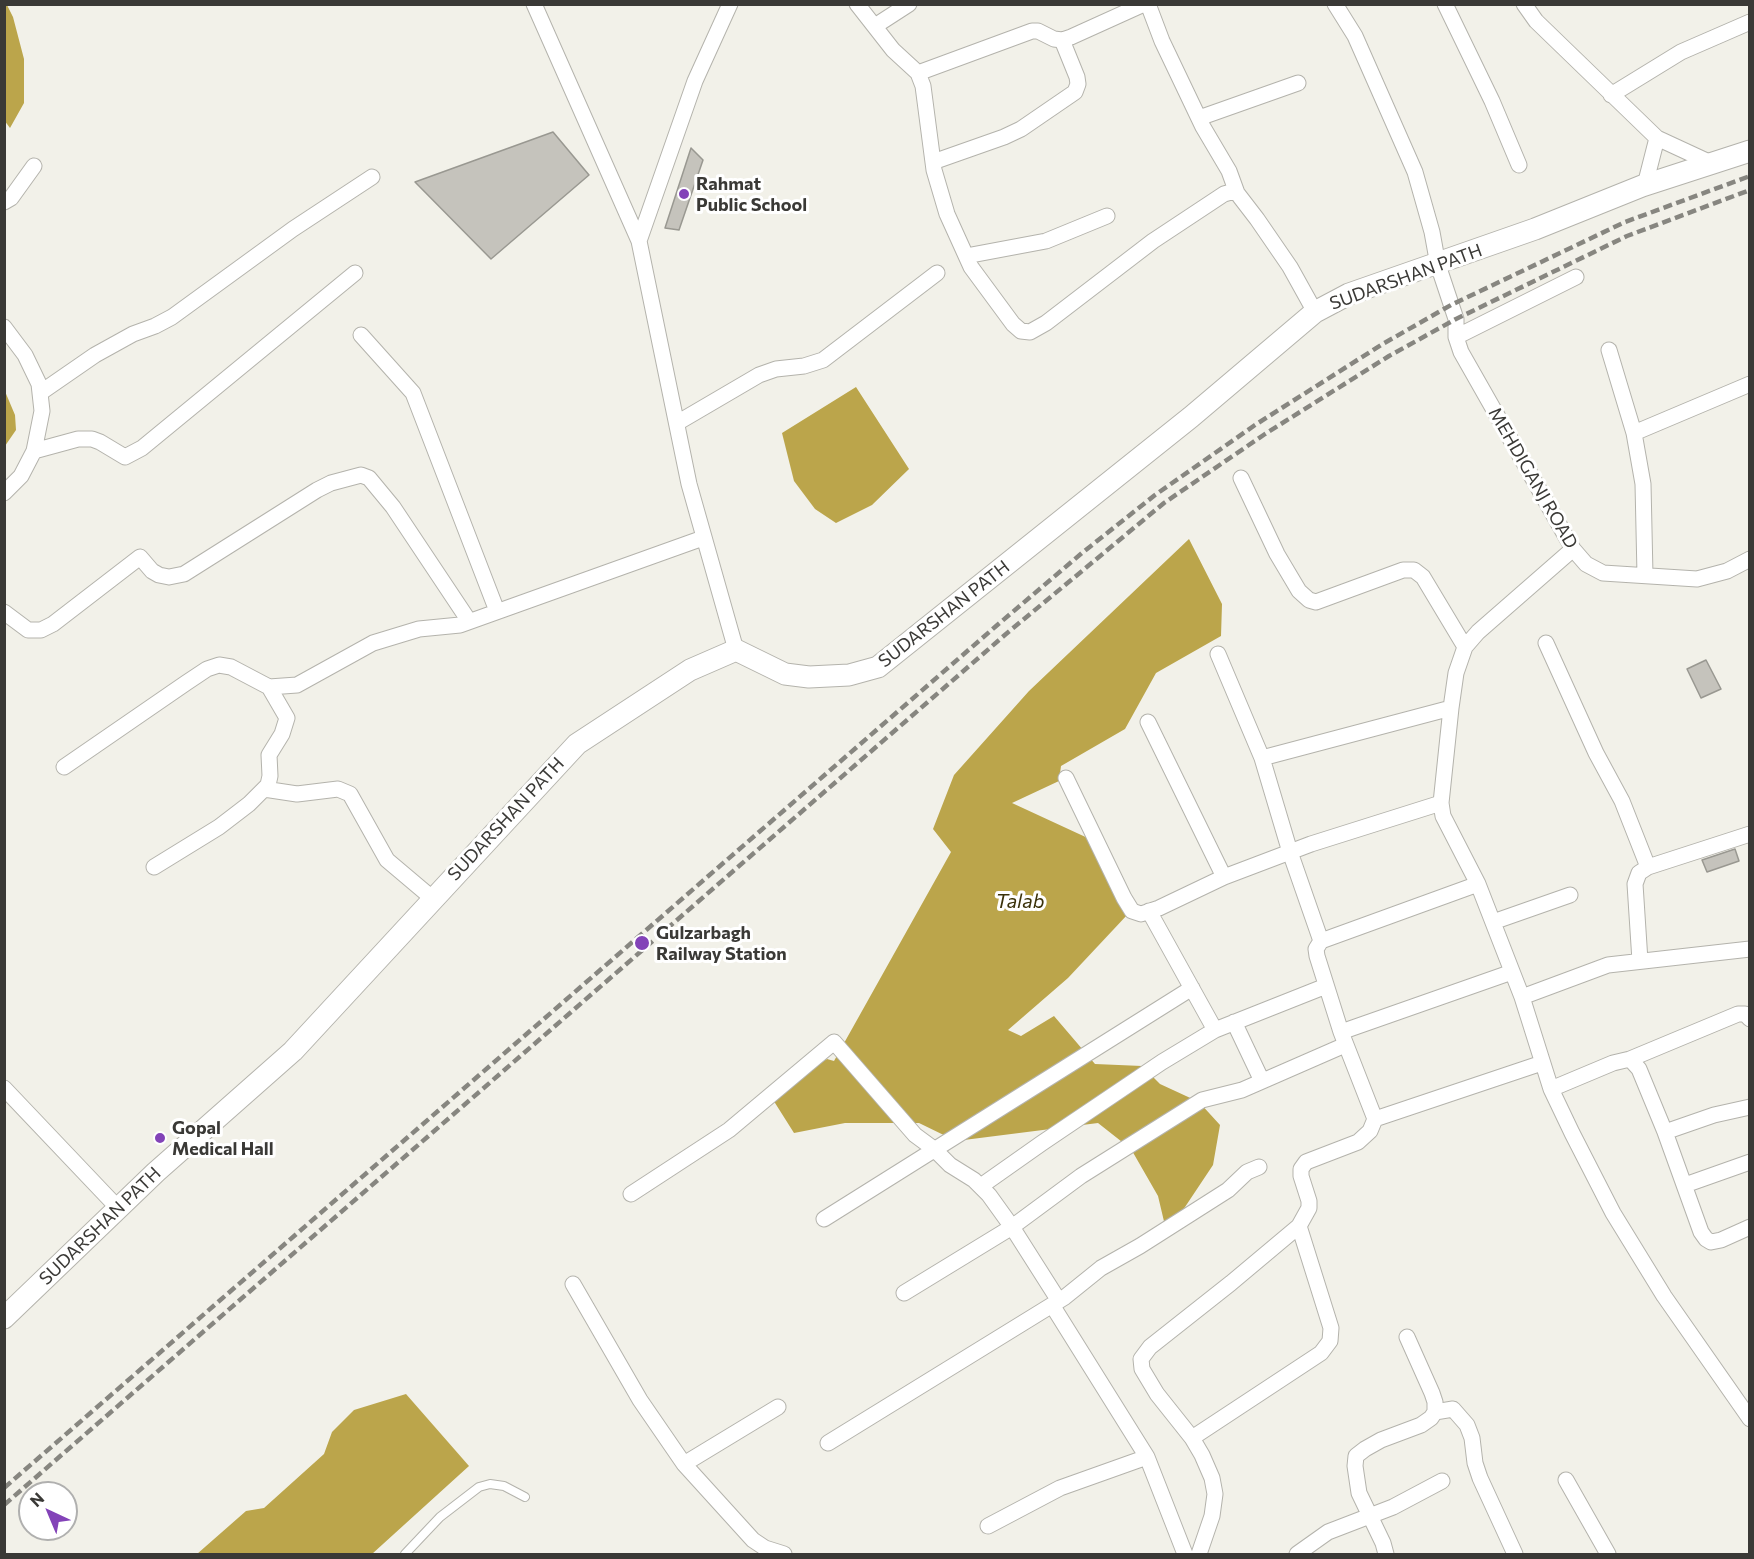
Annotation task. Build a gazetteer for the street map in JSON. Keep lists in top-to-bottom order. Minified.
{"streets":{"main road":["SUDARSHAN PATH"],"street":["MEHDIGANJ ROAD"]},"crossings":[["SUDARSHAN PATH","MEHDIGANJ ROAD"]],"water":["Talab"],"places":["Rahmat Public School","Gulzarbagh Railway Station","Gopal Medical Hall"],"north":"top left"}
